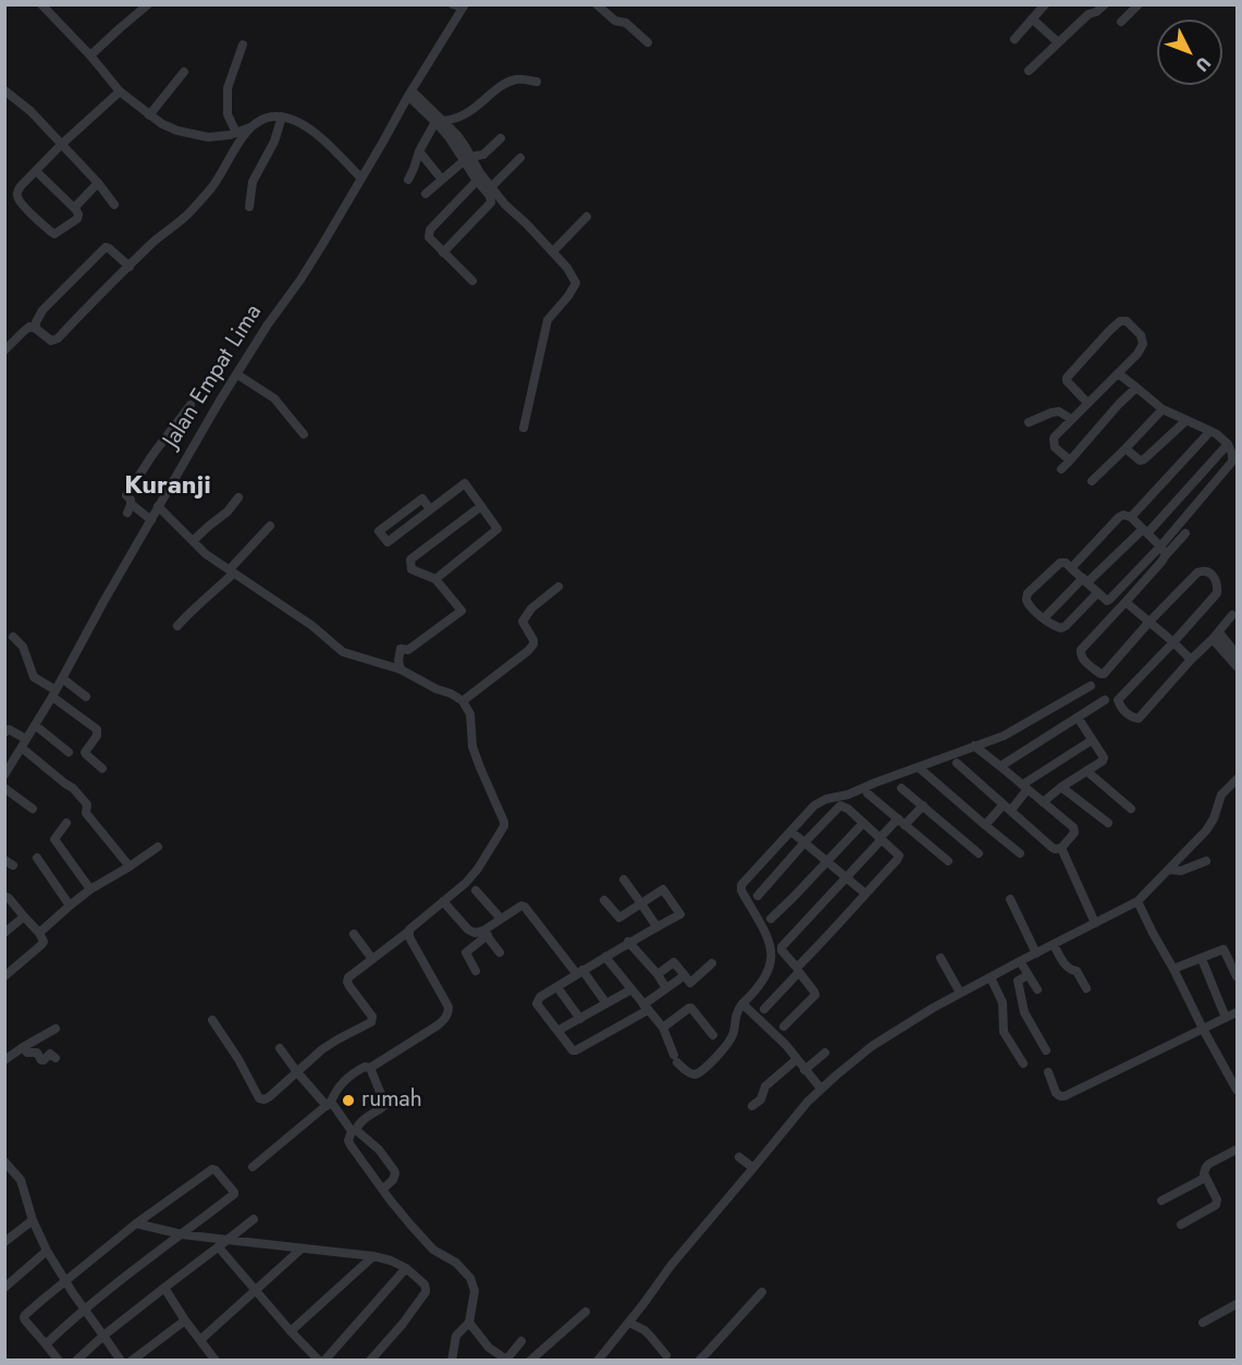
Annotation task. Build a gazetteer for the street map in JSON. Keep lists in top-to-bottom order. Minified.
{"streets":{"street":["Jalan Empat Lima"]},"districts":["Kuranji"],"places":["rumah"],"north":"bottom right"}
